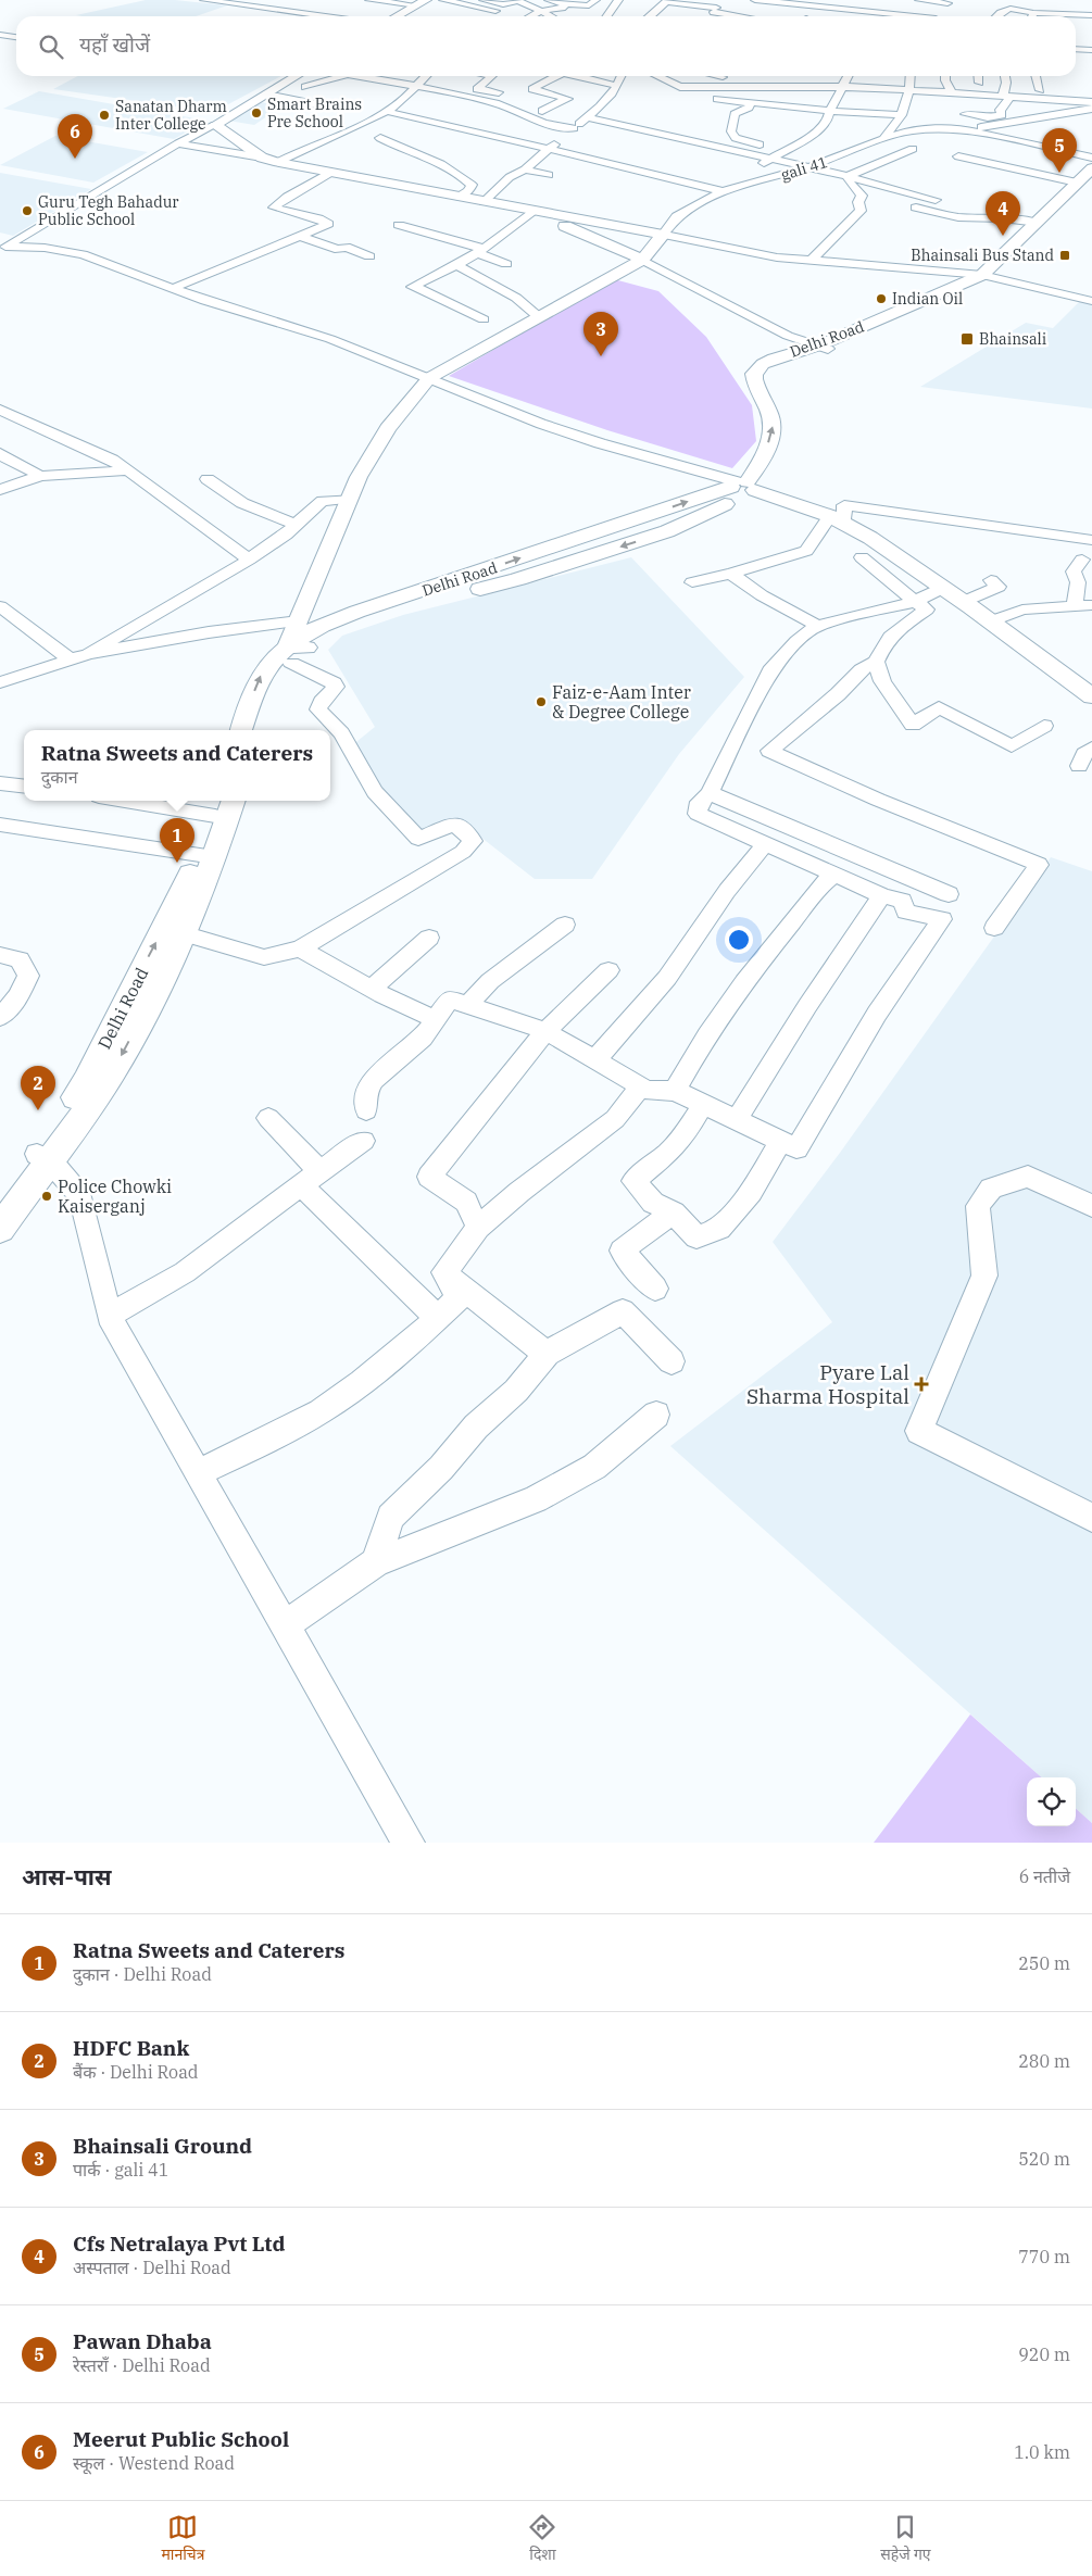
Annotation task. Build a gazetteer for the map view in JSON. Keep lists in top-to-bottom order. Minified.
{"streets":{"main road":["Delhi Road"],"street":["gali 41"]},"places":{"other":["Smart Brains Pre School","Sanatan Dharm Inter College","Guru Tegh Bahadur Public School","Indian Oil","Faiz-e-Aam Inter & Degree College","Police Chowki Kaiserganj"],"transit":["Bhainsali Bus Stand","Bhainsali"],"health":["Pyare Lal Sharma Hospital"]},"page":{"search":"यहाँ खोजें","pins":["6","5","4","3","1","2"],"popup":["Ratna Sweets and Caterers","दुकान"],"heading":["आस-पास","6 नतीजे"],"list":[{"mark":"1","name":"Ratna Sweets and Caterers","note":"दुकान · Delhi Road","value":"250 m"},{"mark":"2","name":"HDFC Bank","note":"बैंक · Delhi Road","value":"280 m"},{"mark":"3","name":"Bhainsali Ground","note":"पार्क · gali 41","value":"520 m"},{"mark":"4","name":"Cfs Netralaya Pvt Ltd","note":"अस्पताल · Delhi Road","value":"770 m"},{"mark":"5","name":"Pawan Dhaba","note":"रेस्तराँ · Delhi Road","value":"920 m"},{"mark":"6","name":"Meerut Public School","note":"स्कूल · Westend Road","value":"1.0 km"}],"nav":["मानचित्र","दिशा","सहेजे गए"]}}
